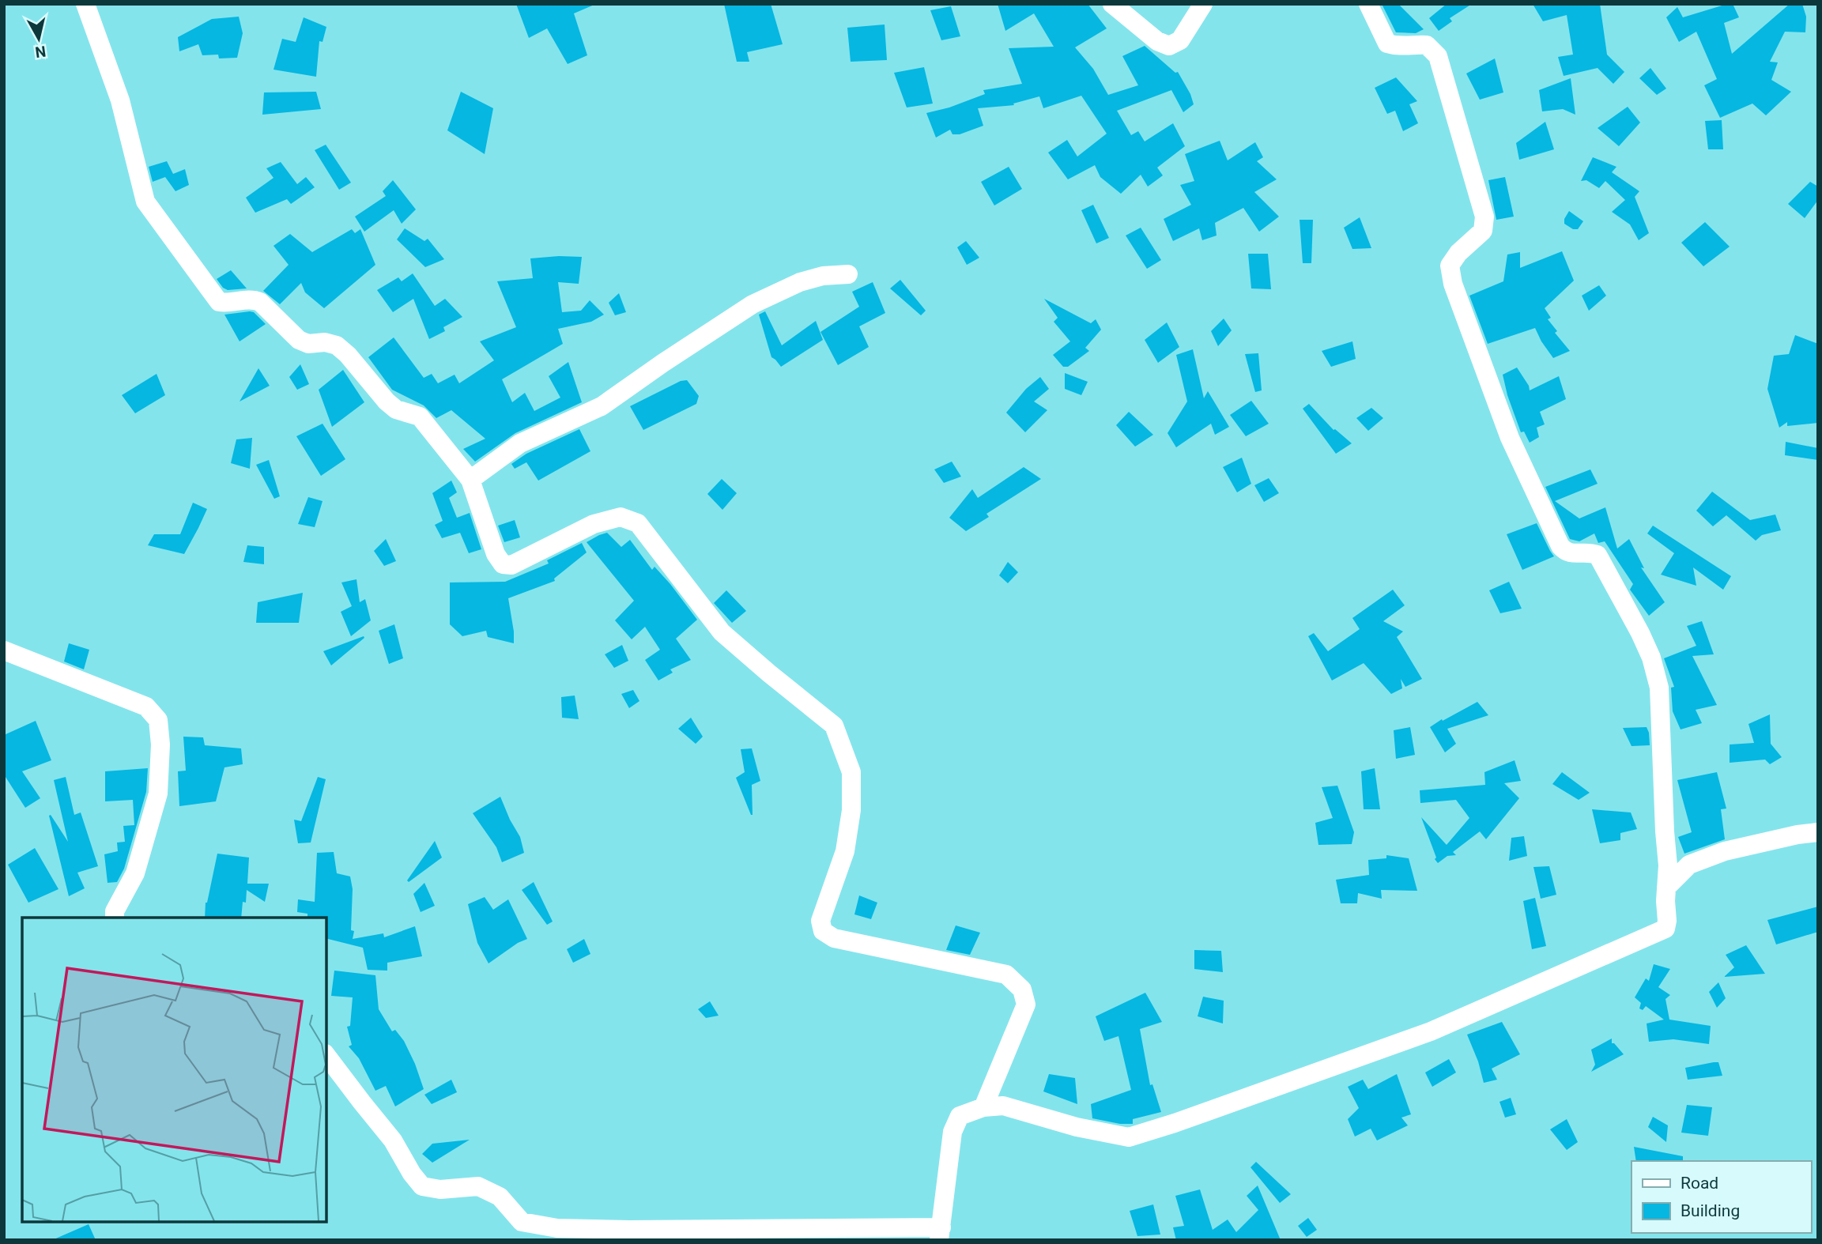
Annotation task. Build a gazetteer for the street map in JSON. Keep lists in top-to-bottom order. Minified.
{"legend":["Road","Building"],"north":"bottom"}
